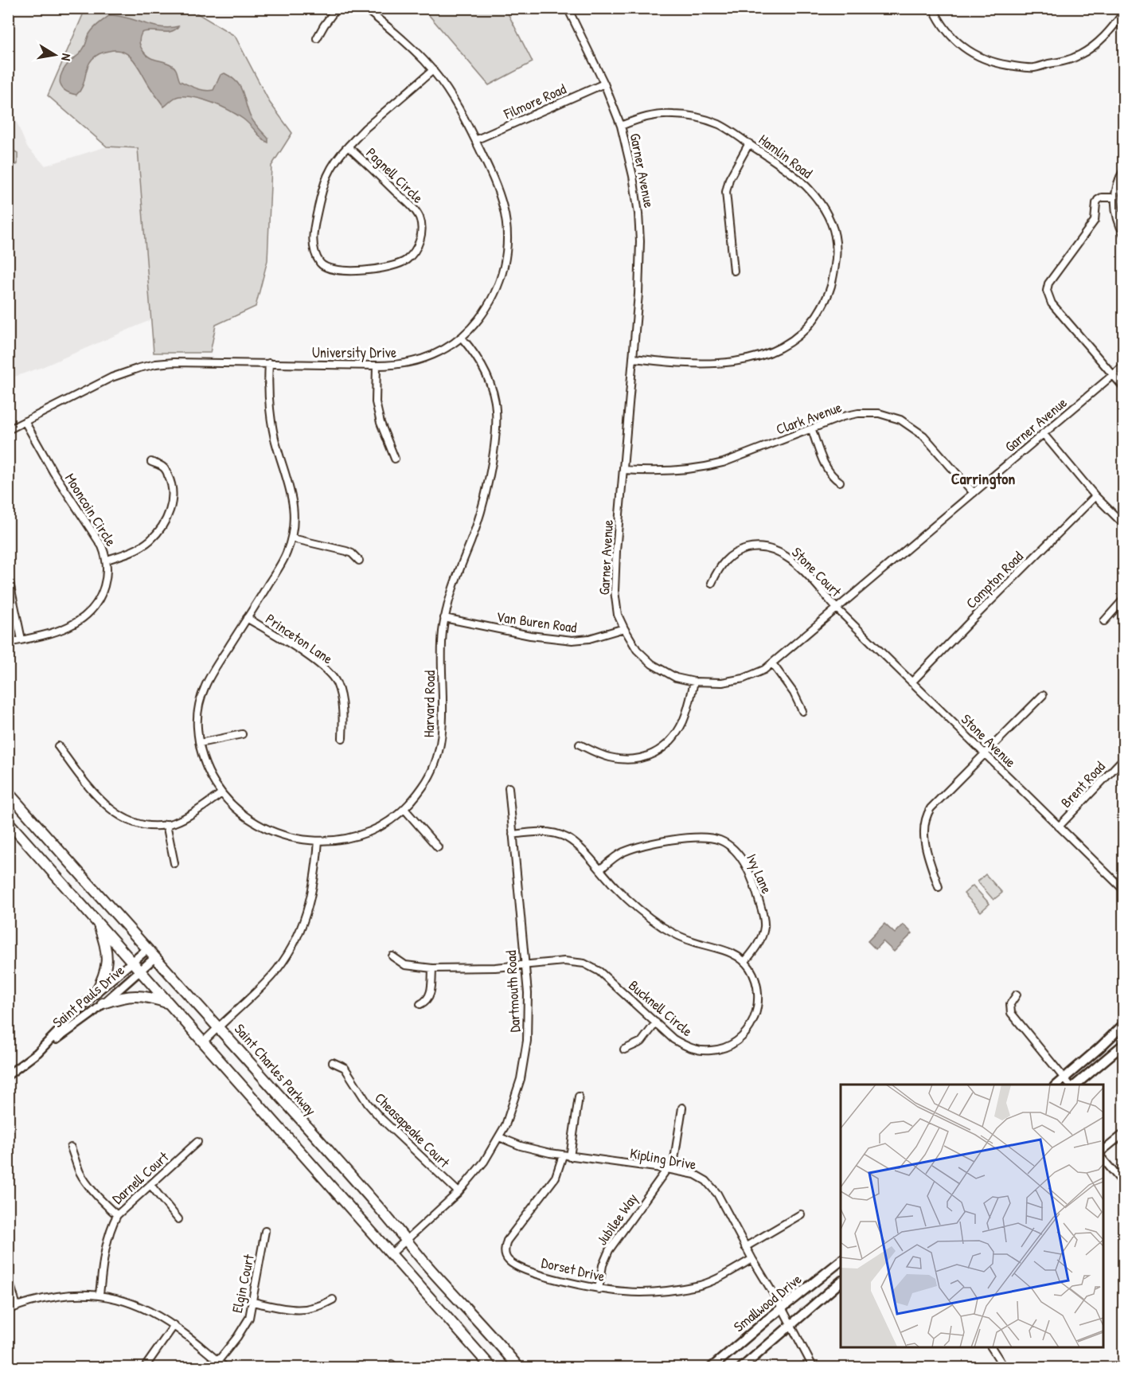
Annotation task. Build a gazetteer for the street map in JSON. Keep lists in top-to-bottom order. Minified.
{"streets":{"main road":["Saint Charles Parkway","Smallwood Drive"],"street":["Filmore Road","Hamlin Road","Garner Avenue","Pagnell Circle","University Drive","Clark Avenue","Mooncoin Circle","Stone Court","Compton Road","Van Buren Road","Princeton Lane","Harvard Road","Stone Avenue","Brent Road","Ivy Lane","Dartmouth Road","Saint Pauls Drive","Bucknell Circle","Cheasapeake Court","Kipling Drive","Darnell Court","Jubilee Way","Dorset Drive","Elgin Court"]},"crossings":[["Filmore Road","Garner Avenue"],["Filmore Road","University Drive"],["Hamlin Road","Garner Avenue"],["Garner Avenue","Clark Avenue"],["Garner Avenue","Stone Court"],["Garner Avenue","Van Buren Road"],["Garner Avenue","Stone Avenue"],["Pagnell Circle","University Drive"],["University Drive","Mooncoin Circle"],["University Drive","Harvard Road"],["Stone Court","Stone Avenue"],["Compton Road","Stone Avenue"],["Van Buren Road","Harvard Road"],["Princeton Lane","Harvard Road"],["Stone Avenue","Brent Road"],["Ivy Lane","Bucknell Circle"],["Dartmouth Road","Bucknell Circle"],["Dartmouth Road","Saint Charles Parkway"],["Dartmouth Road","Cheasapeake Court"],["Dartmouth Road","Kipling Drive"],["Saint Pauls Drive","Saint Charles Parkway"],["Kipling Drive","Jubilee Way"],["Kipling Drive","Dorset Drive"],["Kipling Drive","Smallwood Drive"],["Jubilee Way","Dorset Drive"]],"districts":["Carrington"],"north":"right"}
